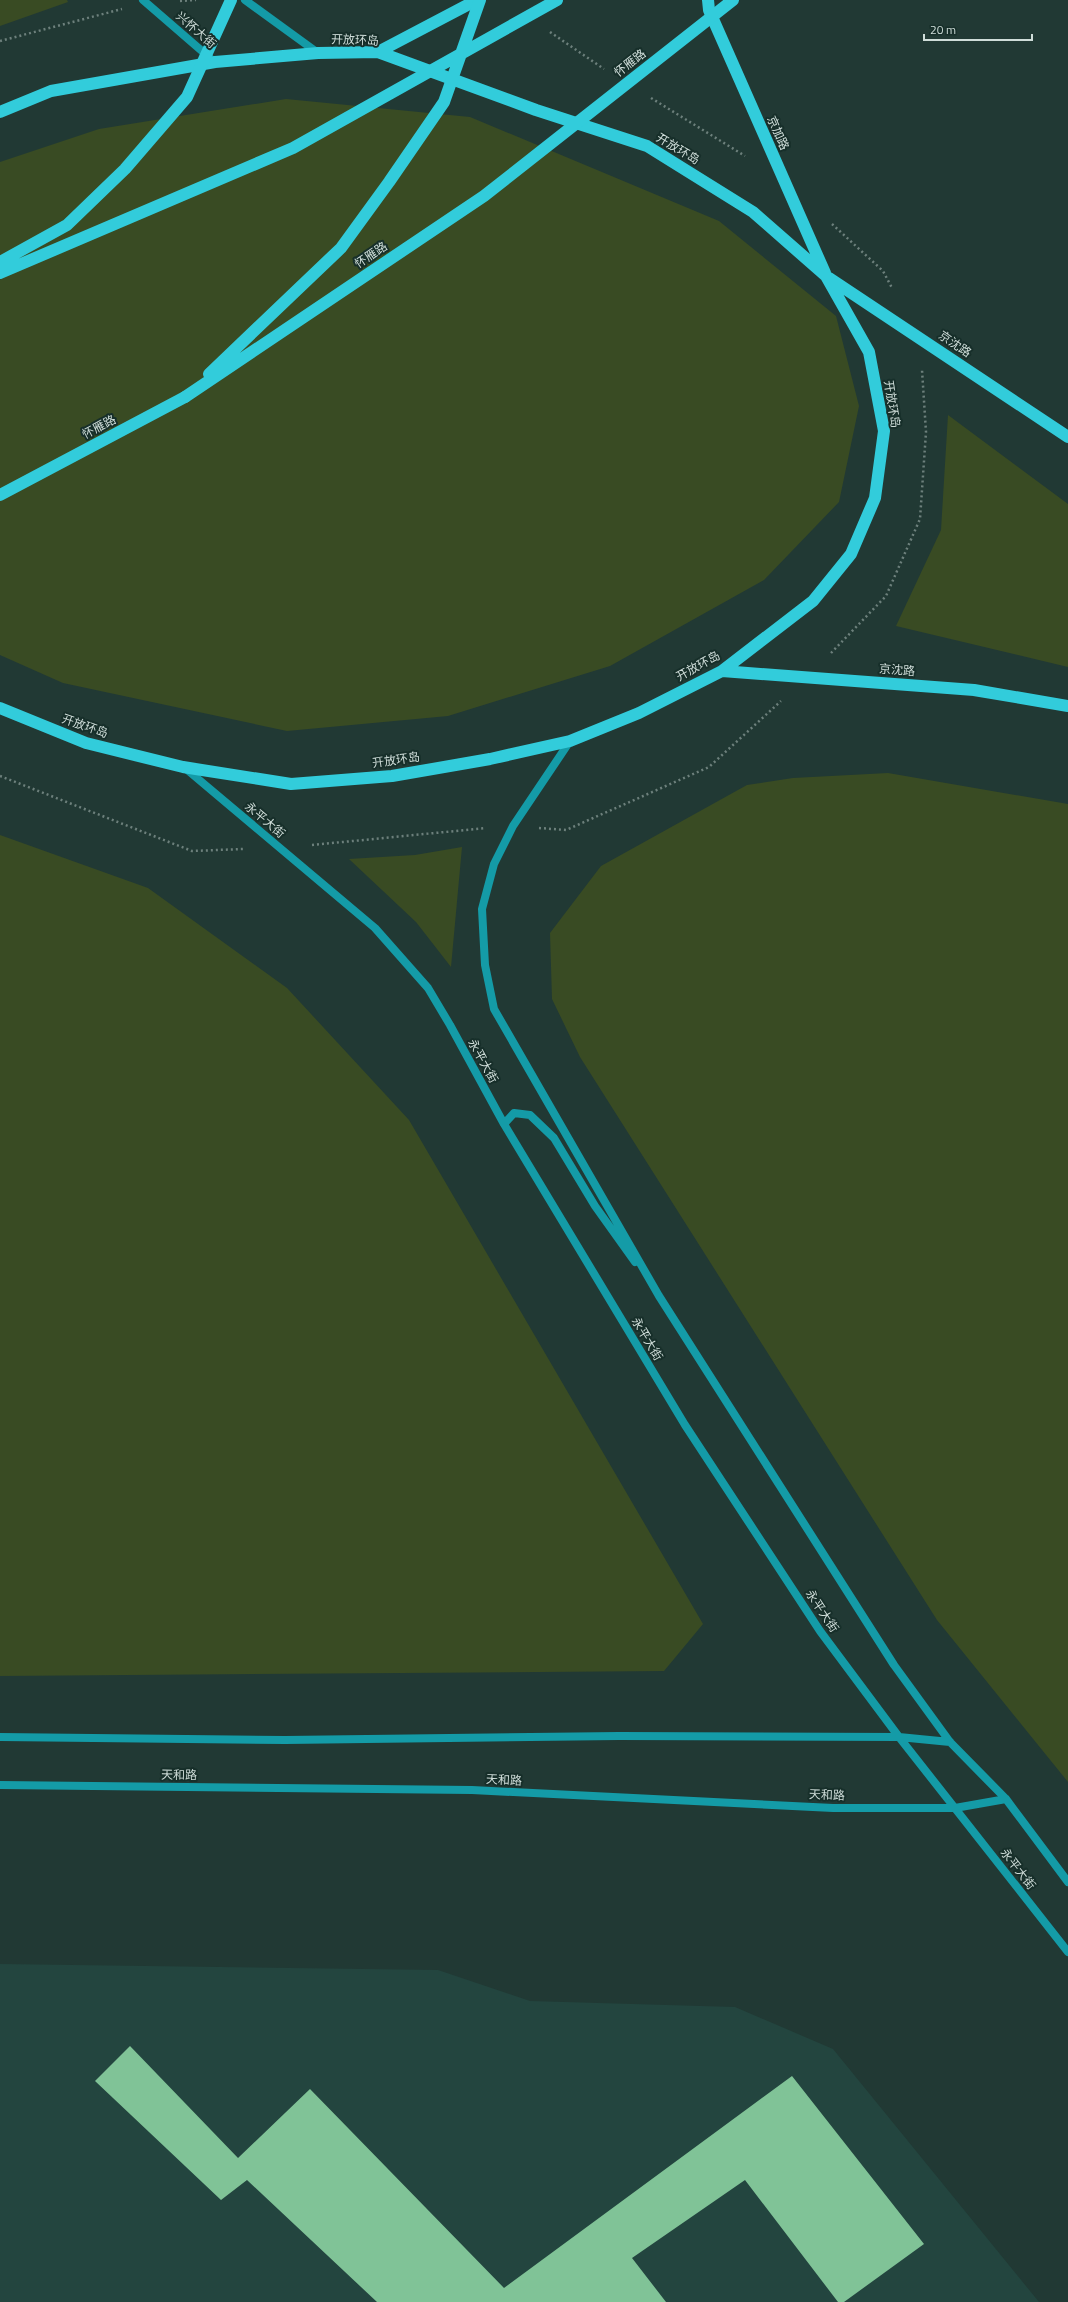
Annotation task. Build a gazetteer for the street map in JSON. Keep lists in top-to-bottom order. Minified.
{"streets":{"highway":["开放环岛","怀雁路","京加路","京沈路"],"main road":["兴怀大街","永平大街","天和路"]},"crossings":[["兴怀大街","开放环岛"],["开放环岛","京加路"],["开放环岛","京沈路"],["开放环岛","永平大街"],["京加路","京沈路"],["永平大街","天和路"]],"scale_bar":"20 m"}
